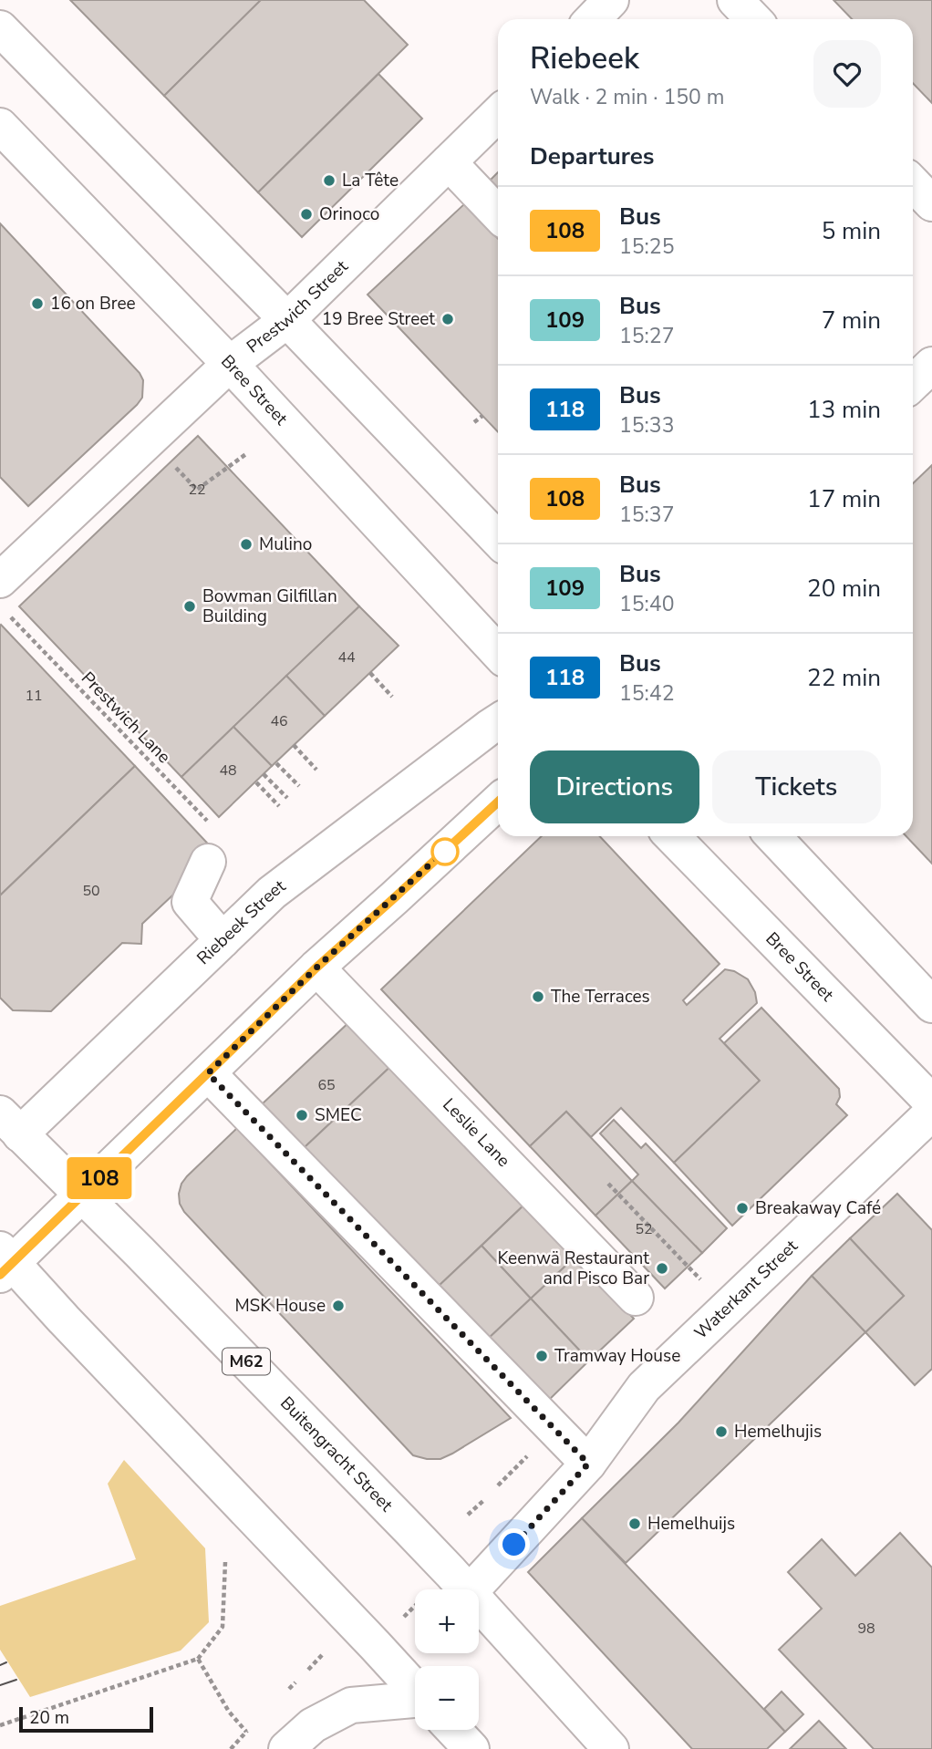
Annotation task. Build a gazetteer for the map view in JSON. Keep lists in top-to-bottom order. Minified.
{"streets":{"street":["Prestwich Street","Bree Street","Riebeek Street","Leslie Lane","Waterkant Street","M62","Buitengracht Street"],"path":["Prestwich Lane"]},"crossings":[["Prestwich Street","Bree Street"],["Prestwich Street","Prestwich Lane"],["Riebeek Street","Buitengracht Street"]],"places":["La Tête","Orinoco","16 on Bree","19 Bree Street","Mulino","Bowman Gilfillan Building","The Terraces","SMEC","Breakaway Café","Keenwä Restaurant and Pisco Bar","MSK House","Tramway House","Hemelhujis","Hemelhuijs"],"lines":["bus line 108"],"house_numbers":["22","44","11","46","48","50","65","52","98"],"scale_bar":"20 m","page":{"on_map":"108","heading":[["Riebeek","Walk · 2 min · 150 m"],"Departures"],"list":[{"mark":"108","name":"Bus","note":"15:25","value":"5 min"},{"mark":"109","name":"Bus","note":"15:27","value":"7 min"},{"mark":"118","name":"Bus","note":"15:33","value":"13 min"},{"mark":"108","name":"Bus","note":"15:37","value":"17 min"},{"mark":"109","name":"Bus","note":"15:40","value":"20 min"},{"mark":"118","name":"Bus","note":"15:42","value":"22 min"}],"buttons":["Directions","Tickets"],"map_buttons":["+","−"],"scale":"20 m"}}
